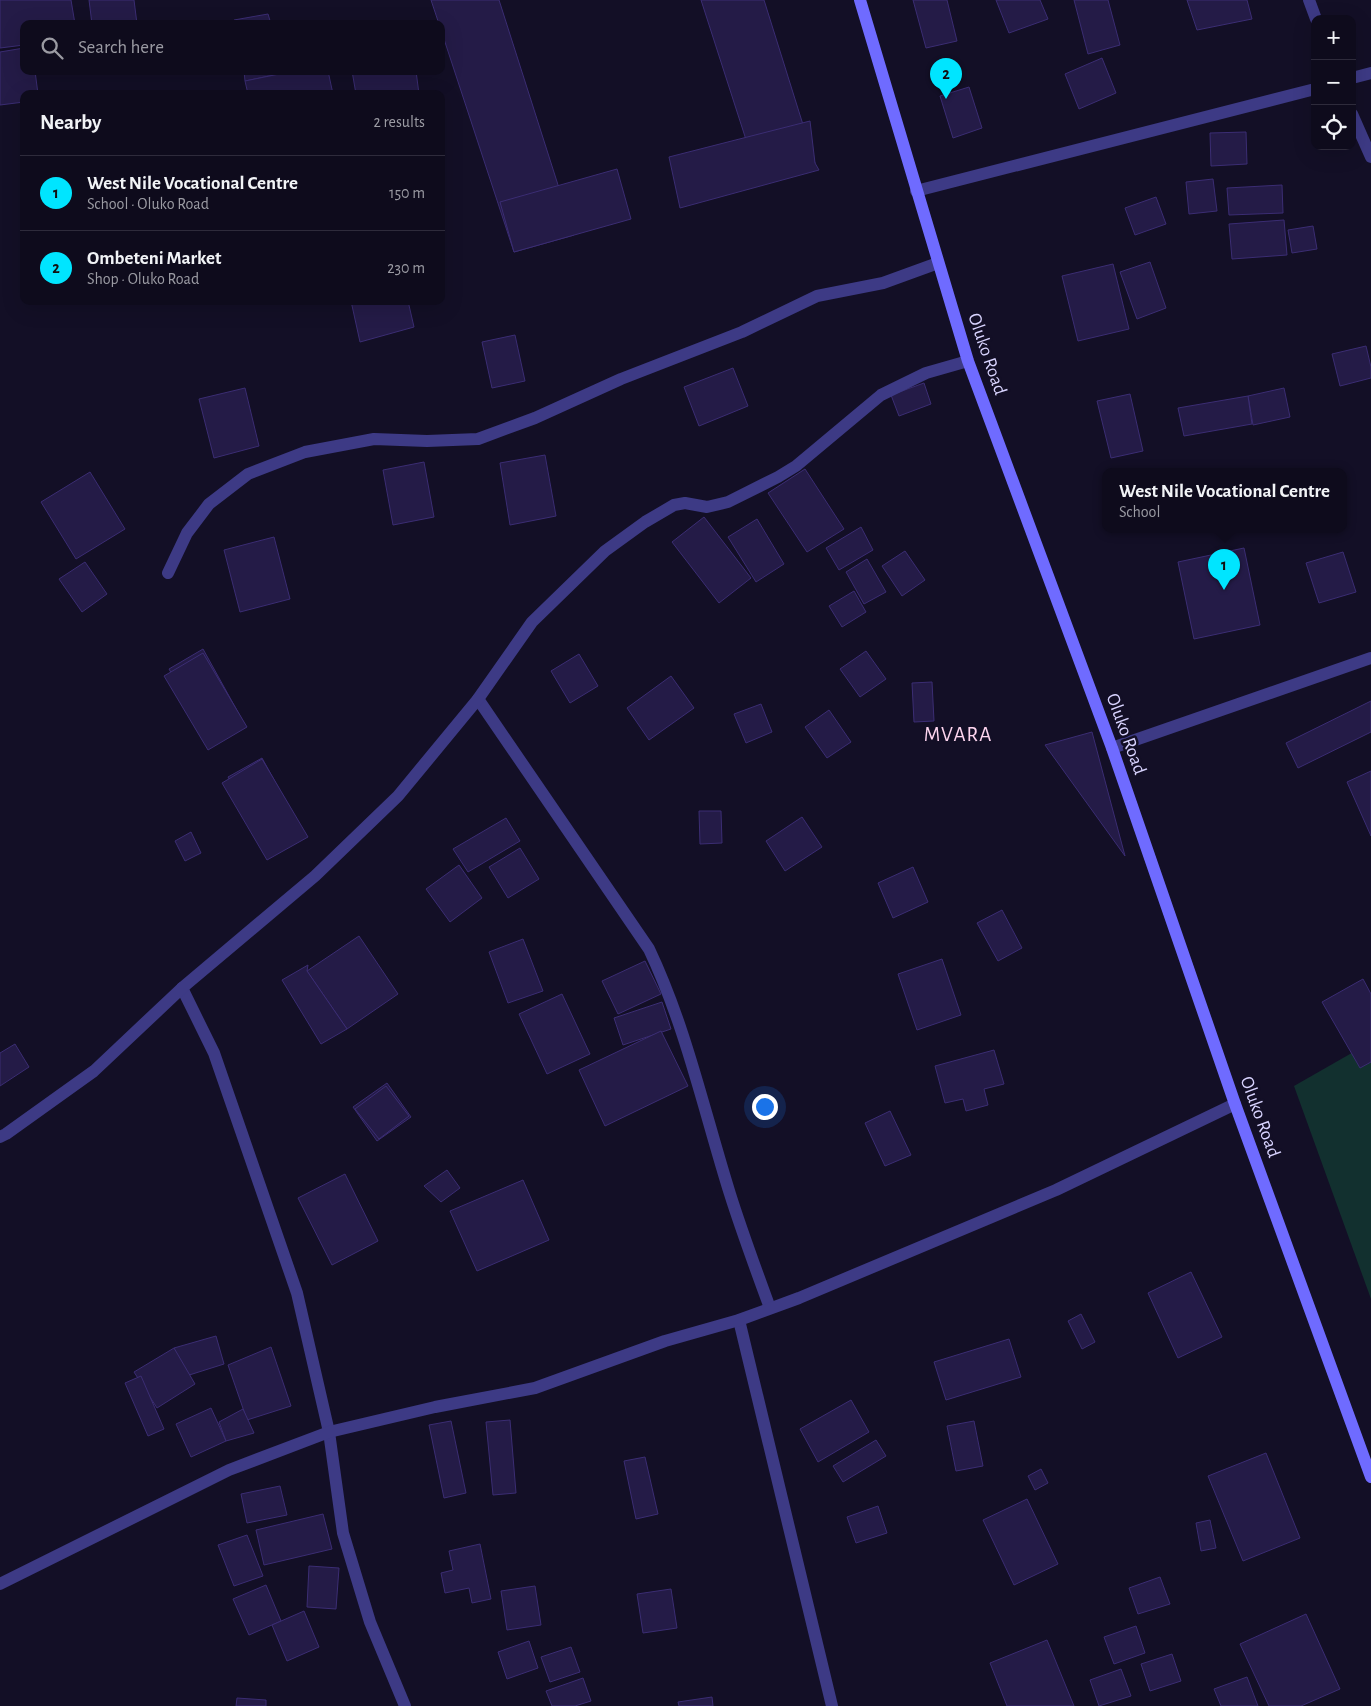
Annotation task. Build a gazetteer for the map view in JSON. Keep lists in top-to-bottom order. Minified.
{"streets":{"main road":["Oluko Road"]},"districts":["MVARA"],"page":{"map_buttons":["+","−"],"search":"Search here","pins":["2","1"],"heading":["Nearby","2 results"],"list":[{"mark":"1","name":"West Nile Vocational Centre","note":"School · Oluko Road","value":"150 m"},{"mark":"2","name":"Ombeteni Market","note":"Shop · Oluko Road","value":"230 m"}],"popup":["West Nile Vocational Centre","School"]}}
